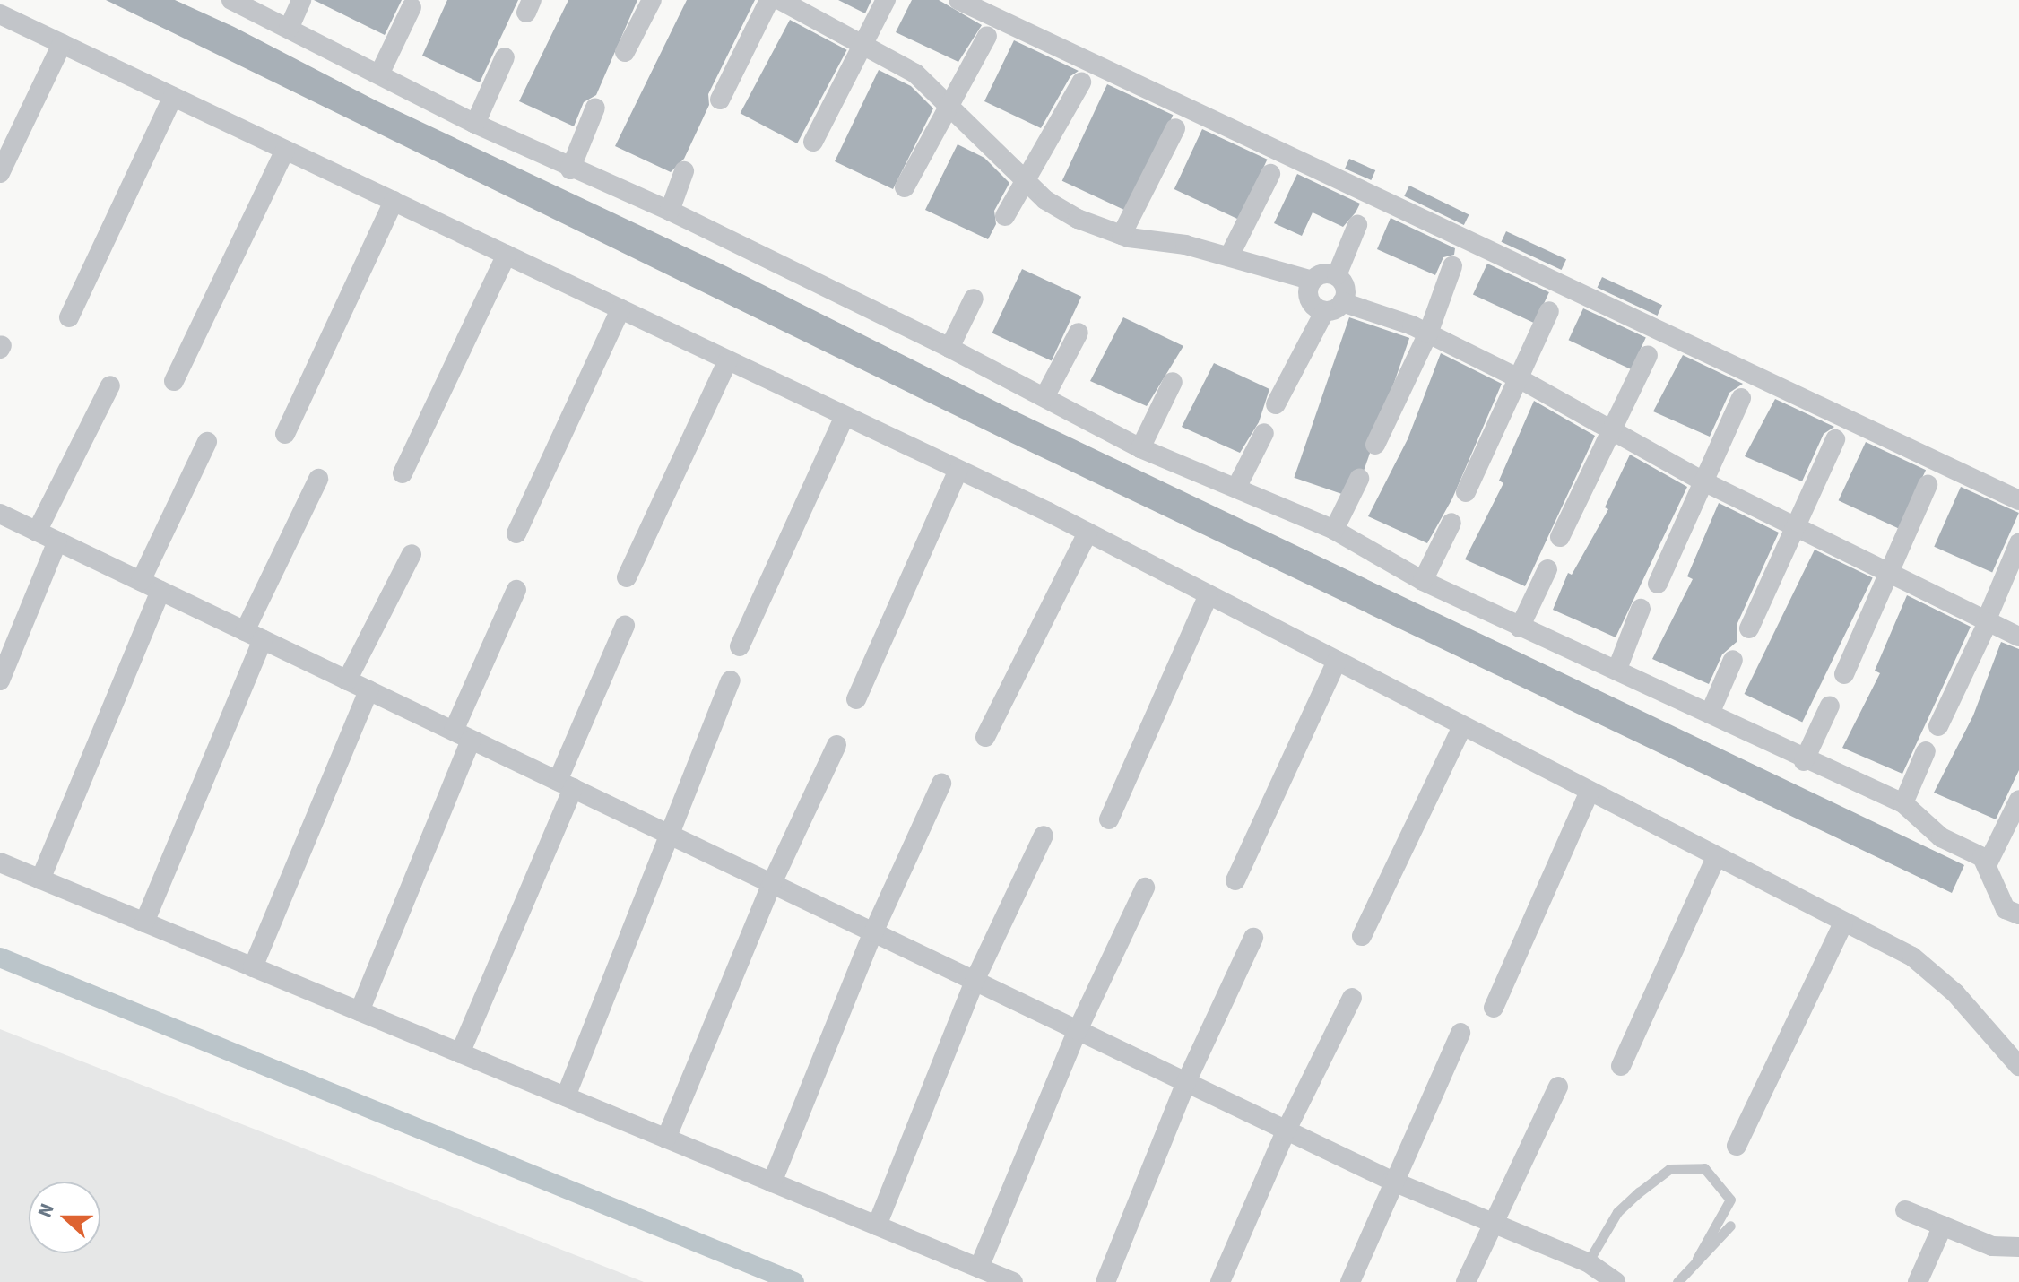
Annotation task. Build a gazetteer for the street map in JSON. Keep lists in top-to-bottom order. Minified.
{"north":"left"}
